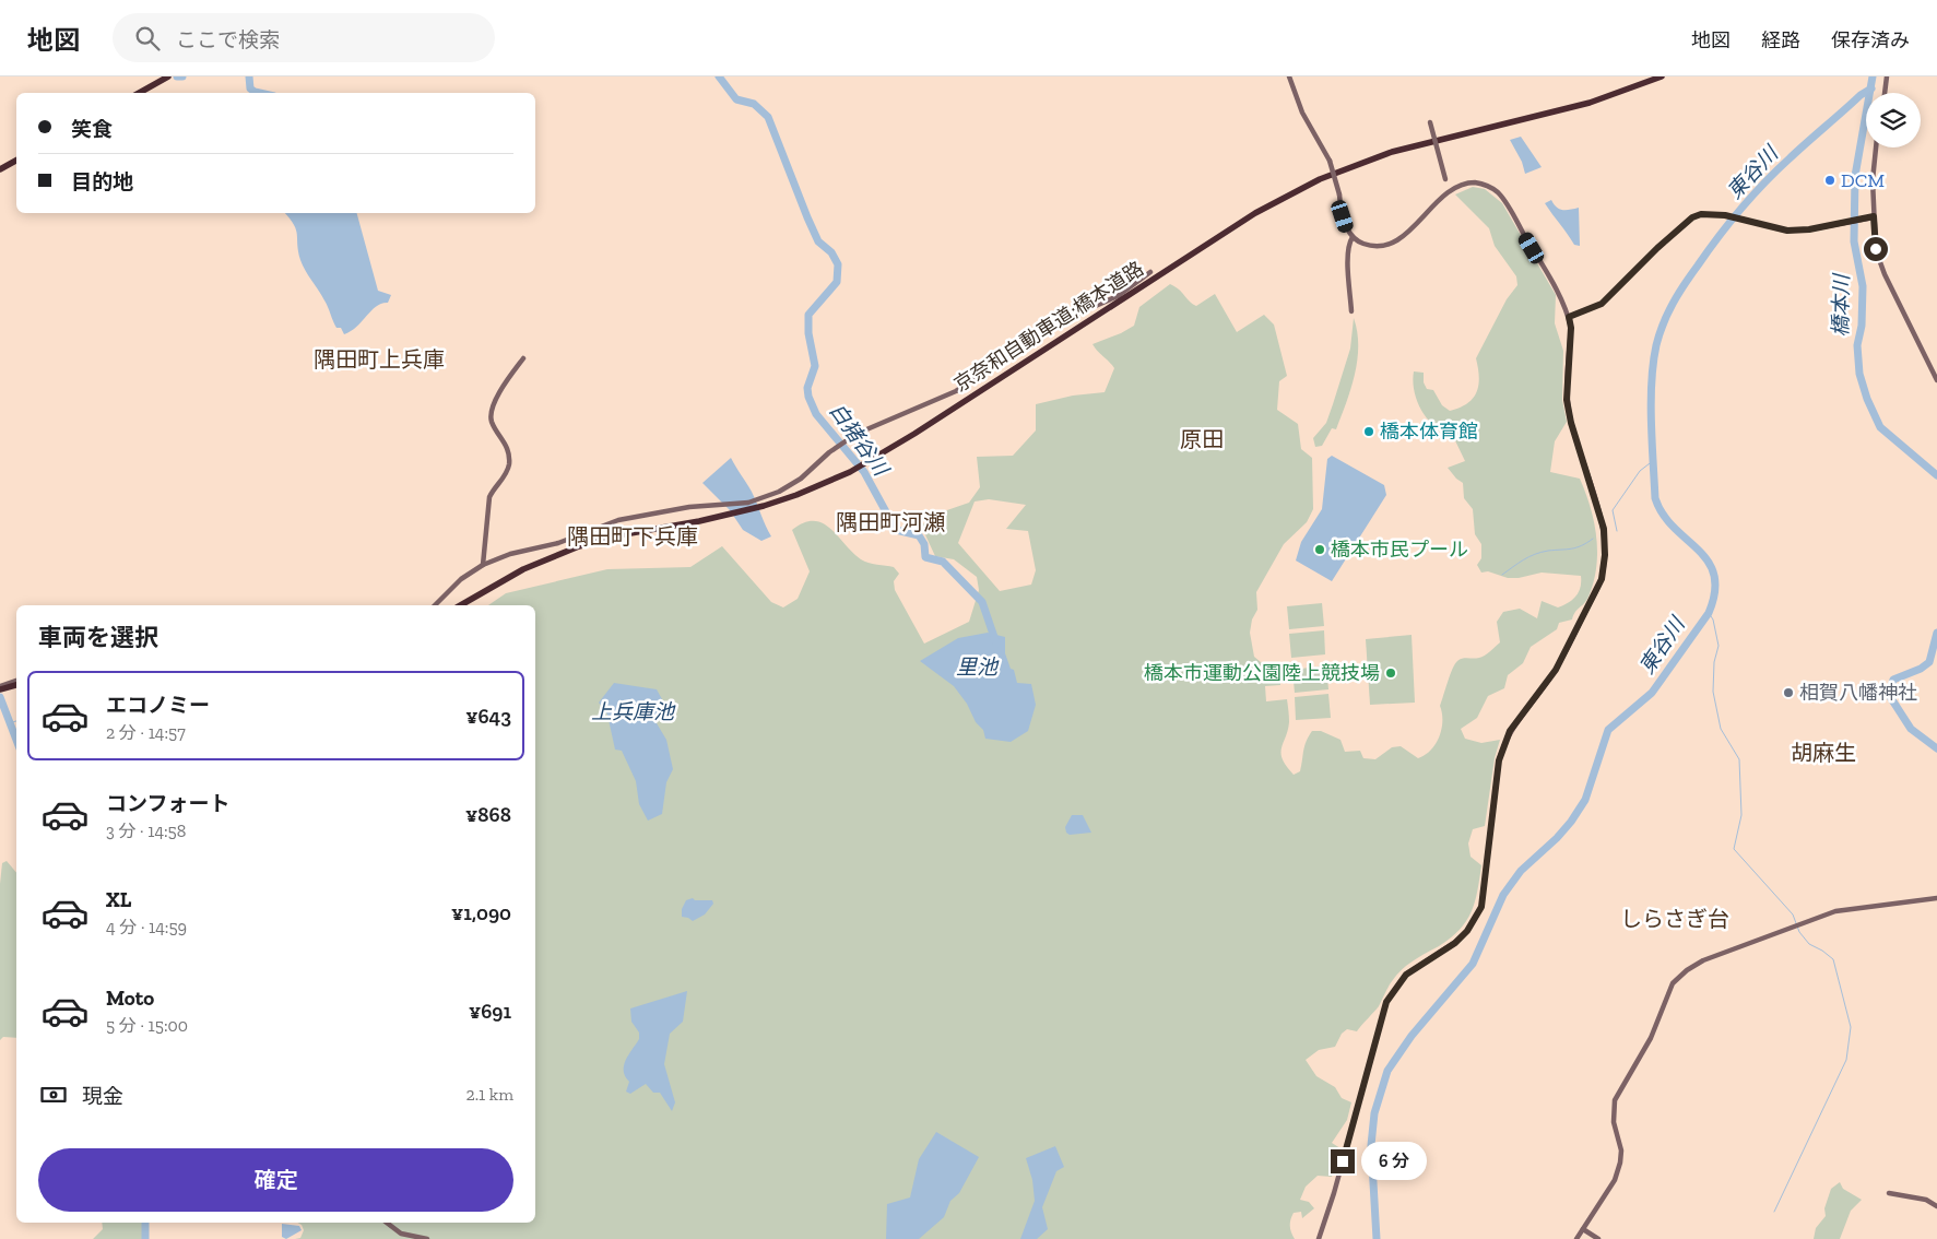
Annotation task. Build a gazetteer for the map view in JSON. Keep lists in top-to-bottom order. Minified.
{"streets":{"highway":["京奈和自動車道;橋本道路"]},"districts":["隅田町上兵庫","原田","隅田町河瀬","隅田町下兵庫","胡麻生","しらさぎ台"],"water":["東谷川","橋本川","白猪谷川","里池","上兵庫池"],"places":["DCM","橋本体育館","橋本市民プール","橋本市運動公園陸上競技場","相賀八幡神社"],"page":{"header":"地図","search":"ここで検索","nav":["地図","経路","保存済み"],"banner":["笑食","目的地"],"heading":"車両を選択","list":[{"name":"エコノミー","note":"2 分 · 14:57","value":"¥643"},{"name":"コンフォート","note":"3 分 · 14:58","value":"¥868"},{"name":"XL","note":"4 分 · 14:59","value":"¥1,090"},{"name":"Moto","note":"5 分 · 15:00","value":"¥691"}],"pay":["現金","2.1 km"],"buttons":"確定","bubble":"6 分"}}
